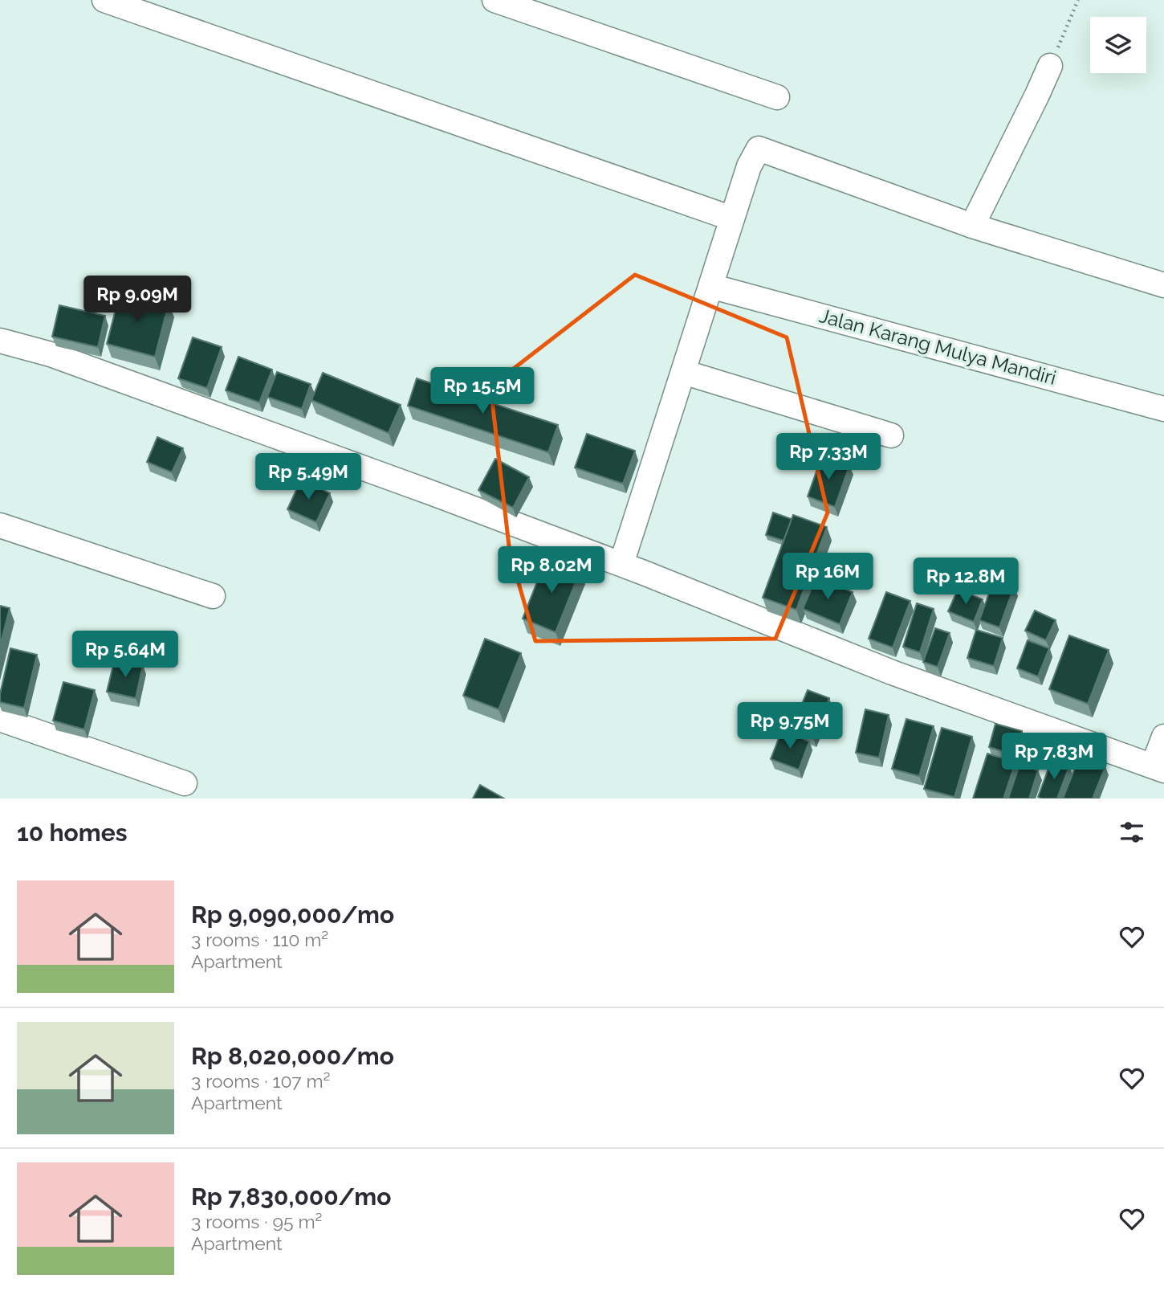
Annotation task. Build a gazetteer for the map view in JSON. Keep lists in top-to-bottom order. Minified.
{"streets":{"street":["Jalan Karang Mulya Mandiri"]},"page":{"price":["Rp 9.09M","Rp 15.5M","Rp 7.33M","Rp 5.49M","Rp 8.02M","Rp 16M","Rp 12.8M","Rp 5.64M","Rp 9.75M","Rp 7.83M"],"heading":"10 homes","list":[{"name":"Rp 9,090,000/mo","note":"3 rooms · 110 m² · Apartment"},{"name":"Rp 8,020,000/mo","note":"3 rooms · 107 m² · Apartment"},{"name":"Rp 7,830,000/mo","note":"3 rooms · 95 m² · Apartment"}]}}
